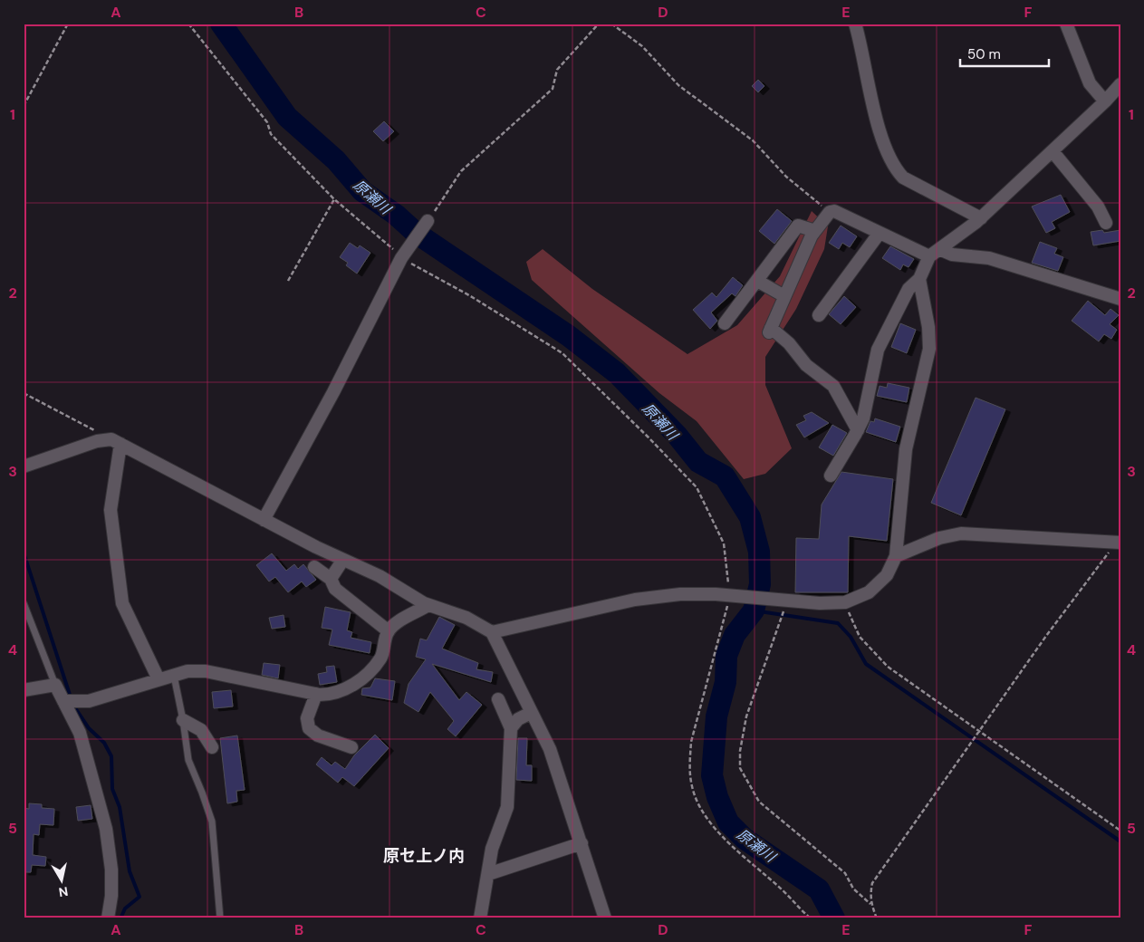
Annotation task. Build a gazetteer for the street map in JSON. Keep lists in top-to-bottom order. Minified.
{"districts":["原セ上ノ内"],"water":["原瀬川"],"scale_bar":"50 m","north":"bottom","grid":{"columns":["A","B","C","D","E","F"],"rows":["1","2","3","4","5"]}}
